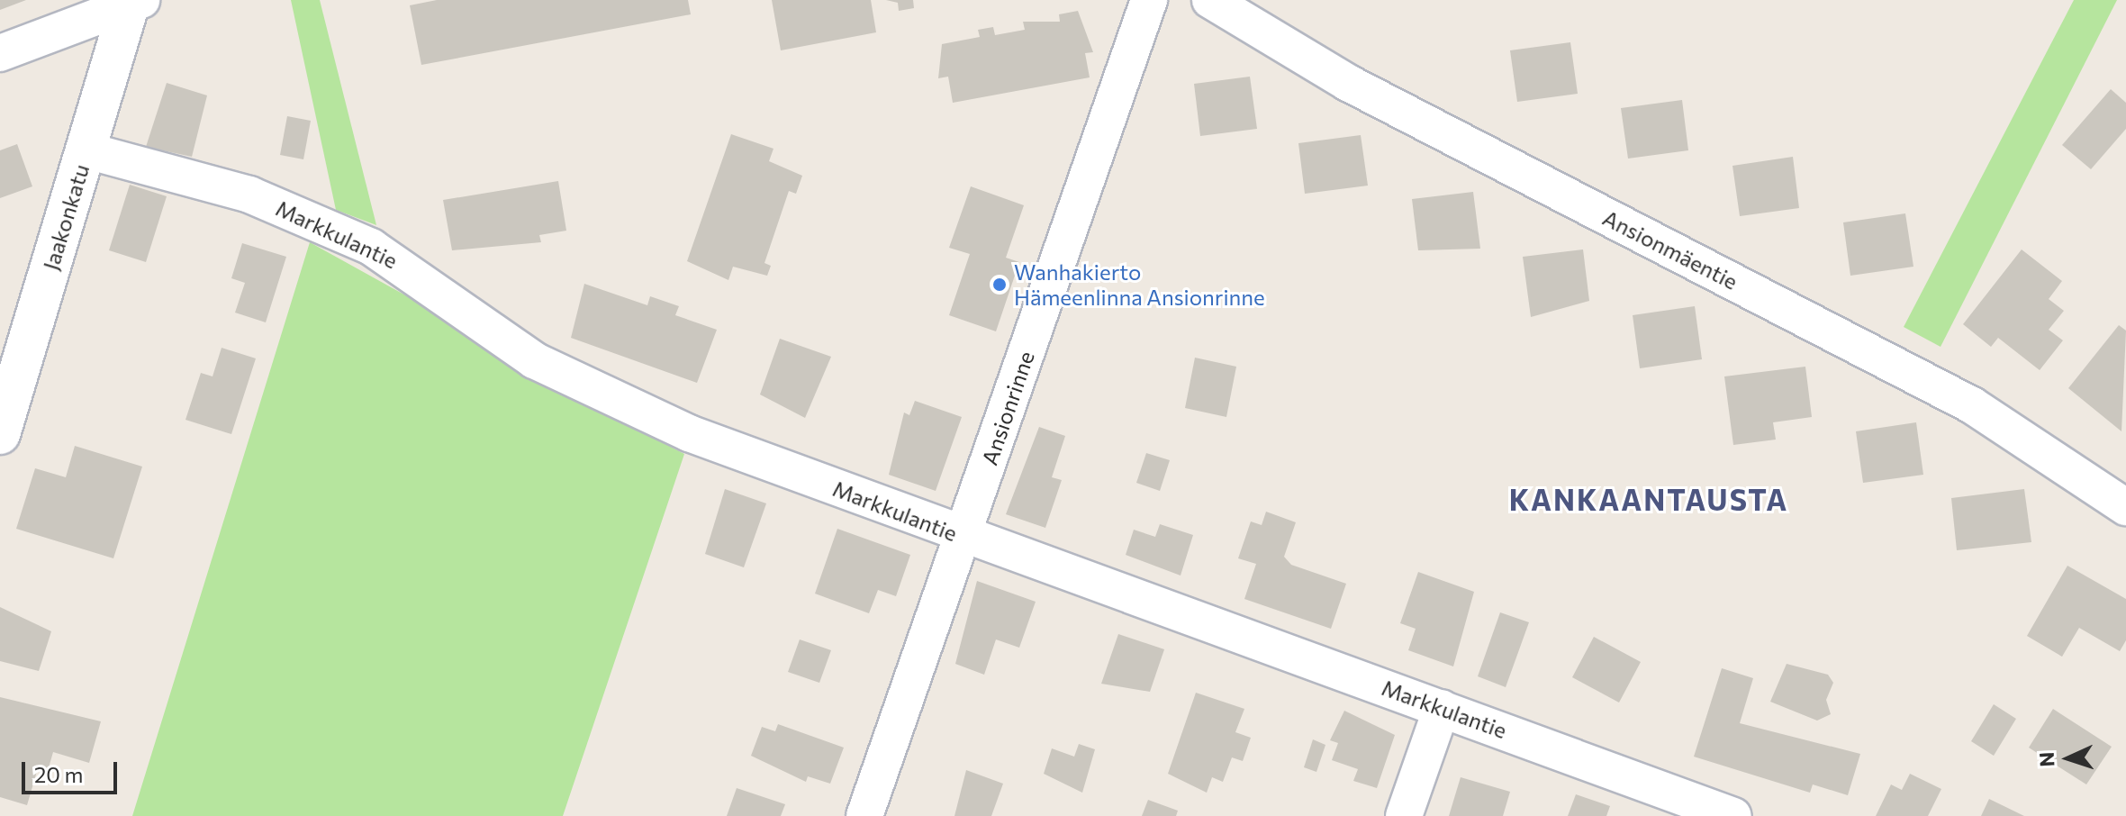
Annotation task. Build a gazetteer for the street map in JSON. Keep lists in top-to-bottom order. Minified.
{"streets":{"street":["Jaakonkatu","Markkulantie","Ansionmäentie","Ansionrinne"]},"crossings":[["Jaakonkatu","Markkulantie"],["Markkulantie","Ansionrinne"]],"districts":["KANKAANTAUSTA"],"places":["Wanhakierto Hämeenlinna Ansionrinne"],"scale_bar":"20 m","north":"left"}
